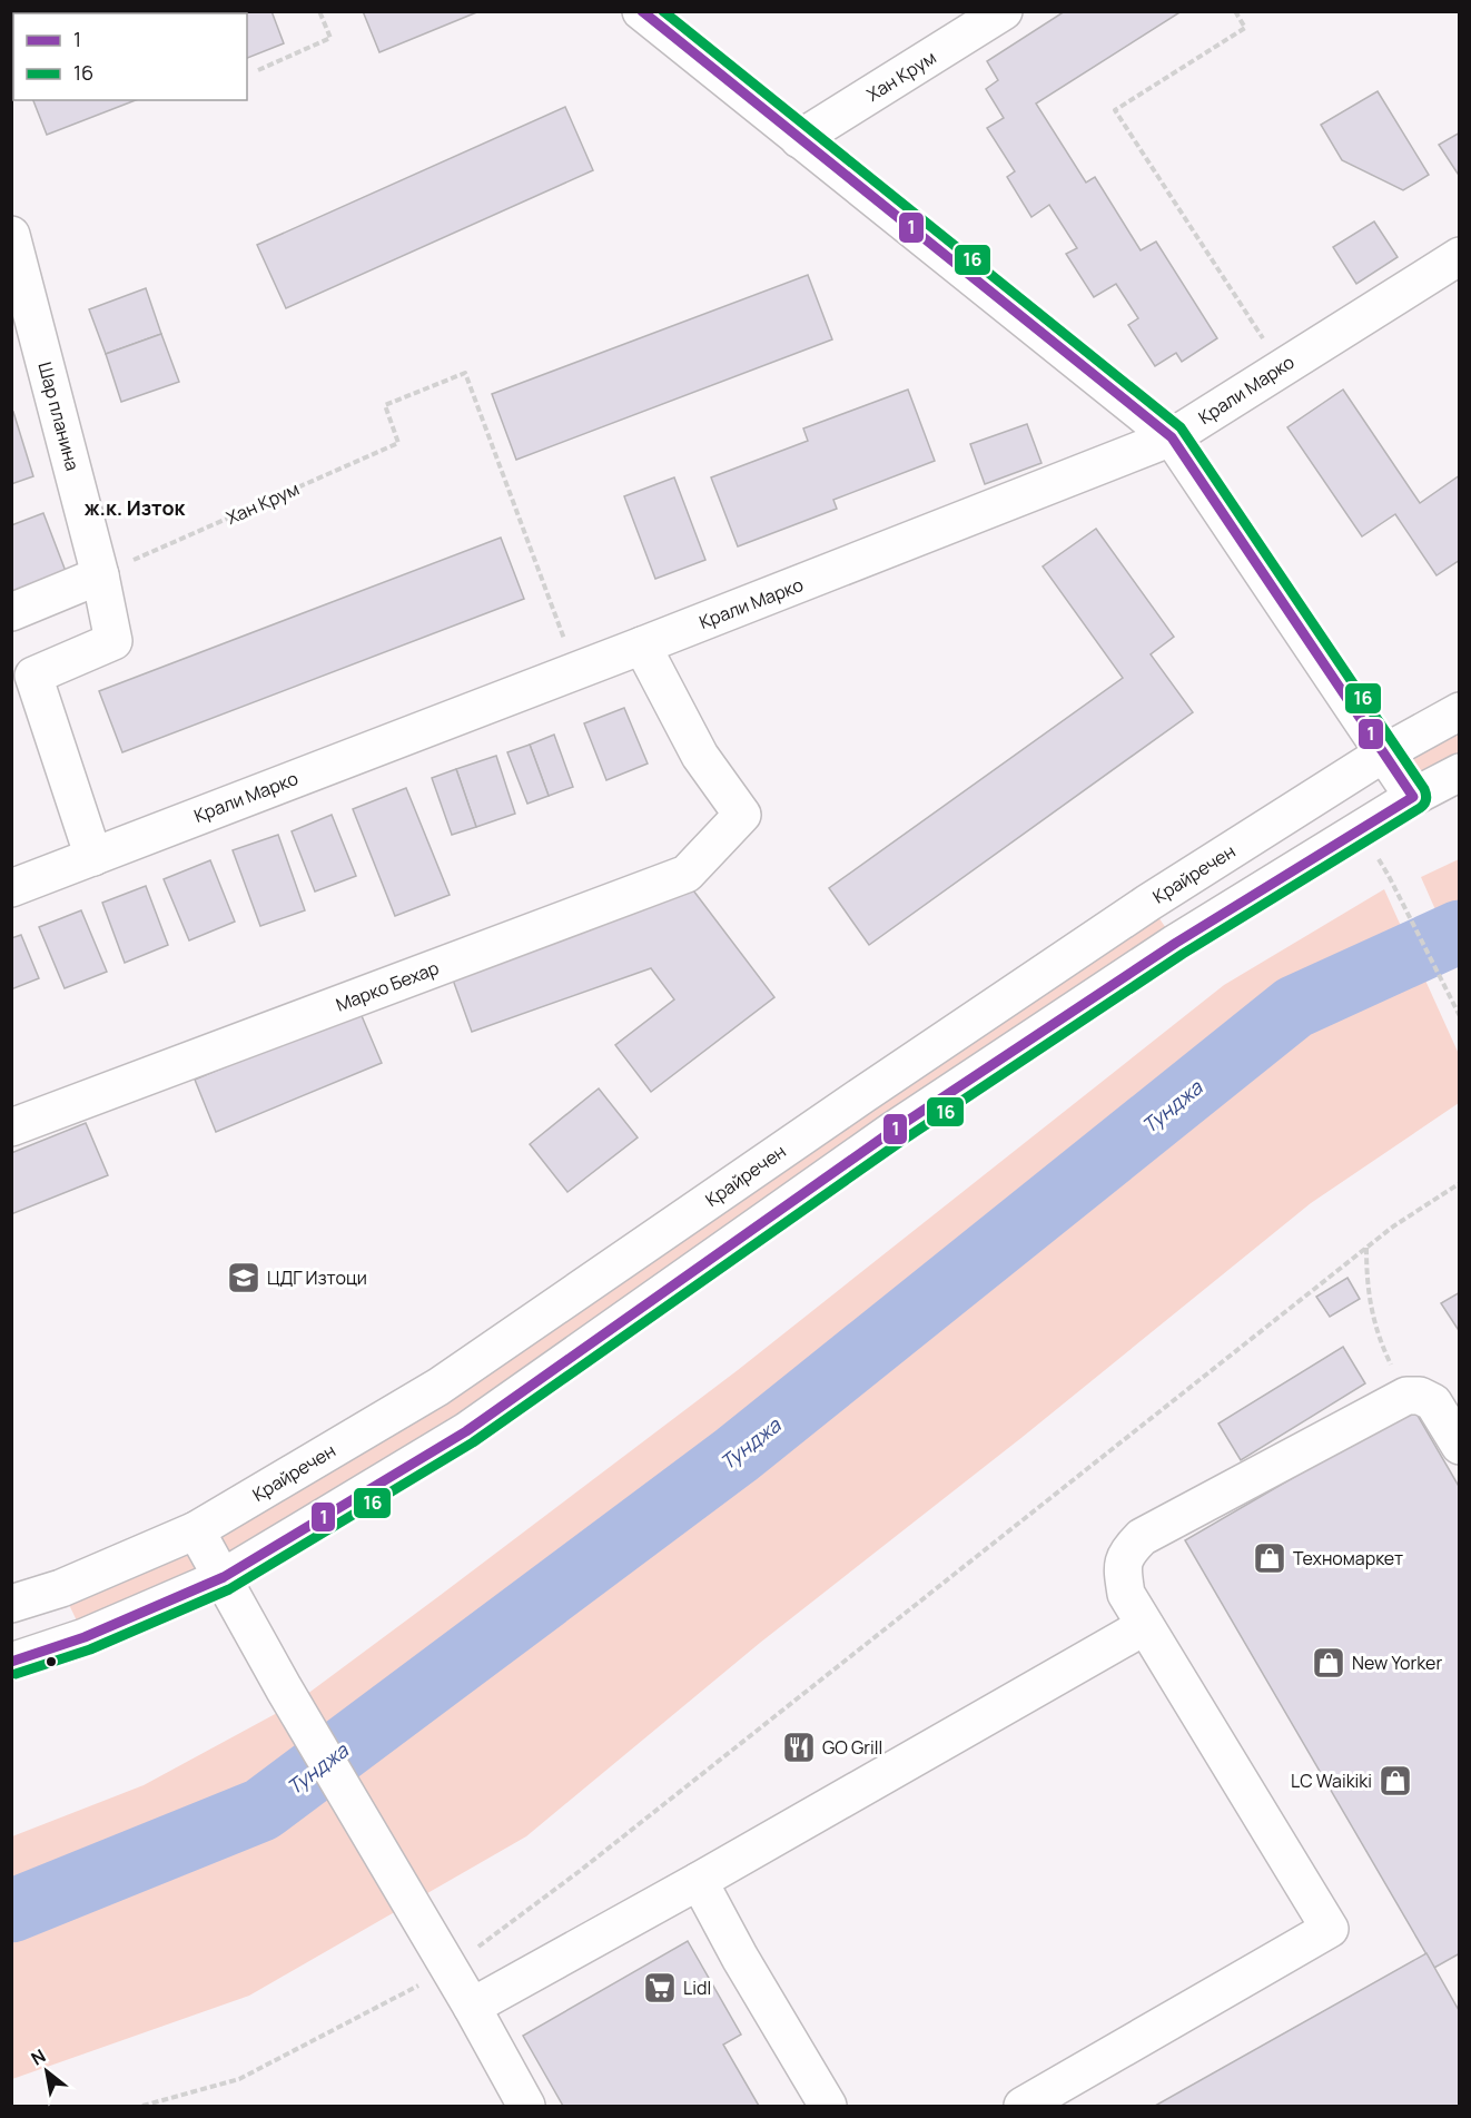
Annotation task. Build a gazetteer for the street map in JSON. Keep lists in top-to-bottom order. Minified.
{"streets":{"street":["Хан Крум","Крали Марко","Шар планина","Крайречен","Марко Бехар"]},"crossings":[["Хан Крум","Крали Марко"],["Хан Крум","Шар планина"],["Крали Марко","Шар планина"],["Крали Марко","Марко Бехар"]],"districts":["ж.к. Изток"],"water":["Тунджа"],"places":{"school or university":["ЦДГ Изтоци"],"shop":["Техномаркет","New Yorker","LC Waikiki"],"restaurant":["GO Grill"],"supermarket":["Lidl"]},"lines":["transit line 1","transit line 16"],"legend":["1","16"],"north":"top left"}
